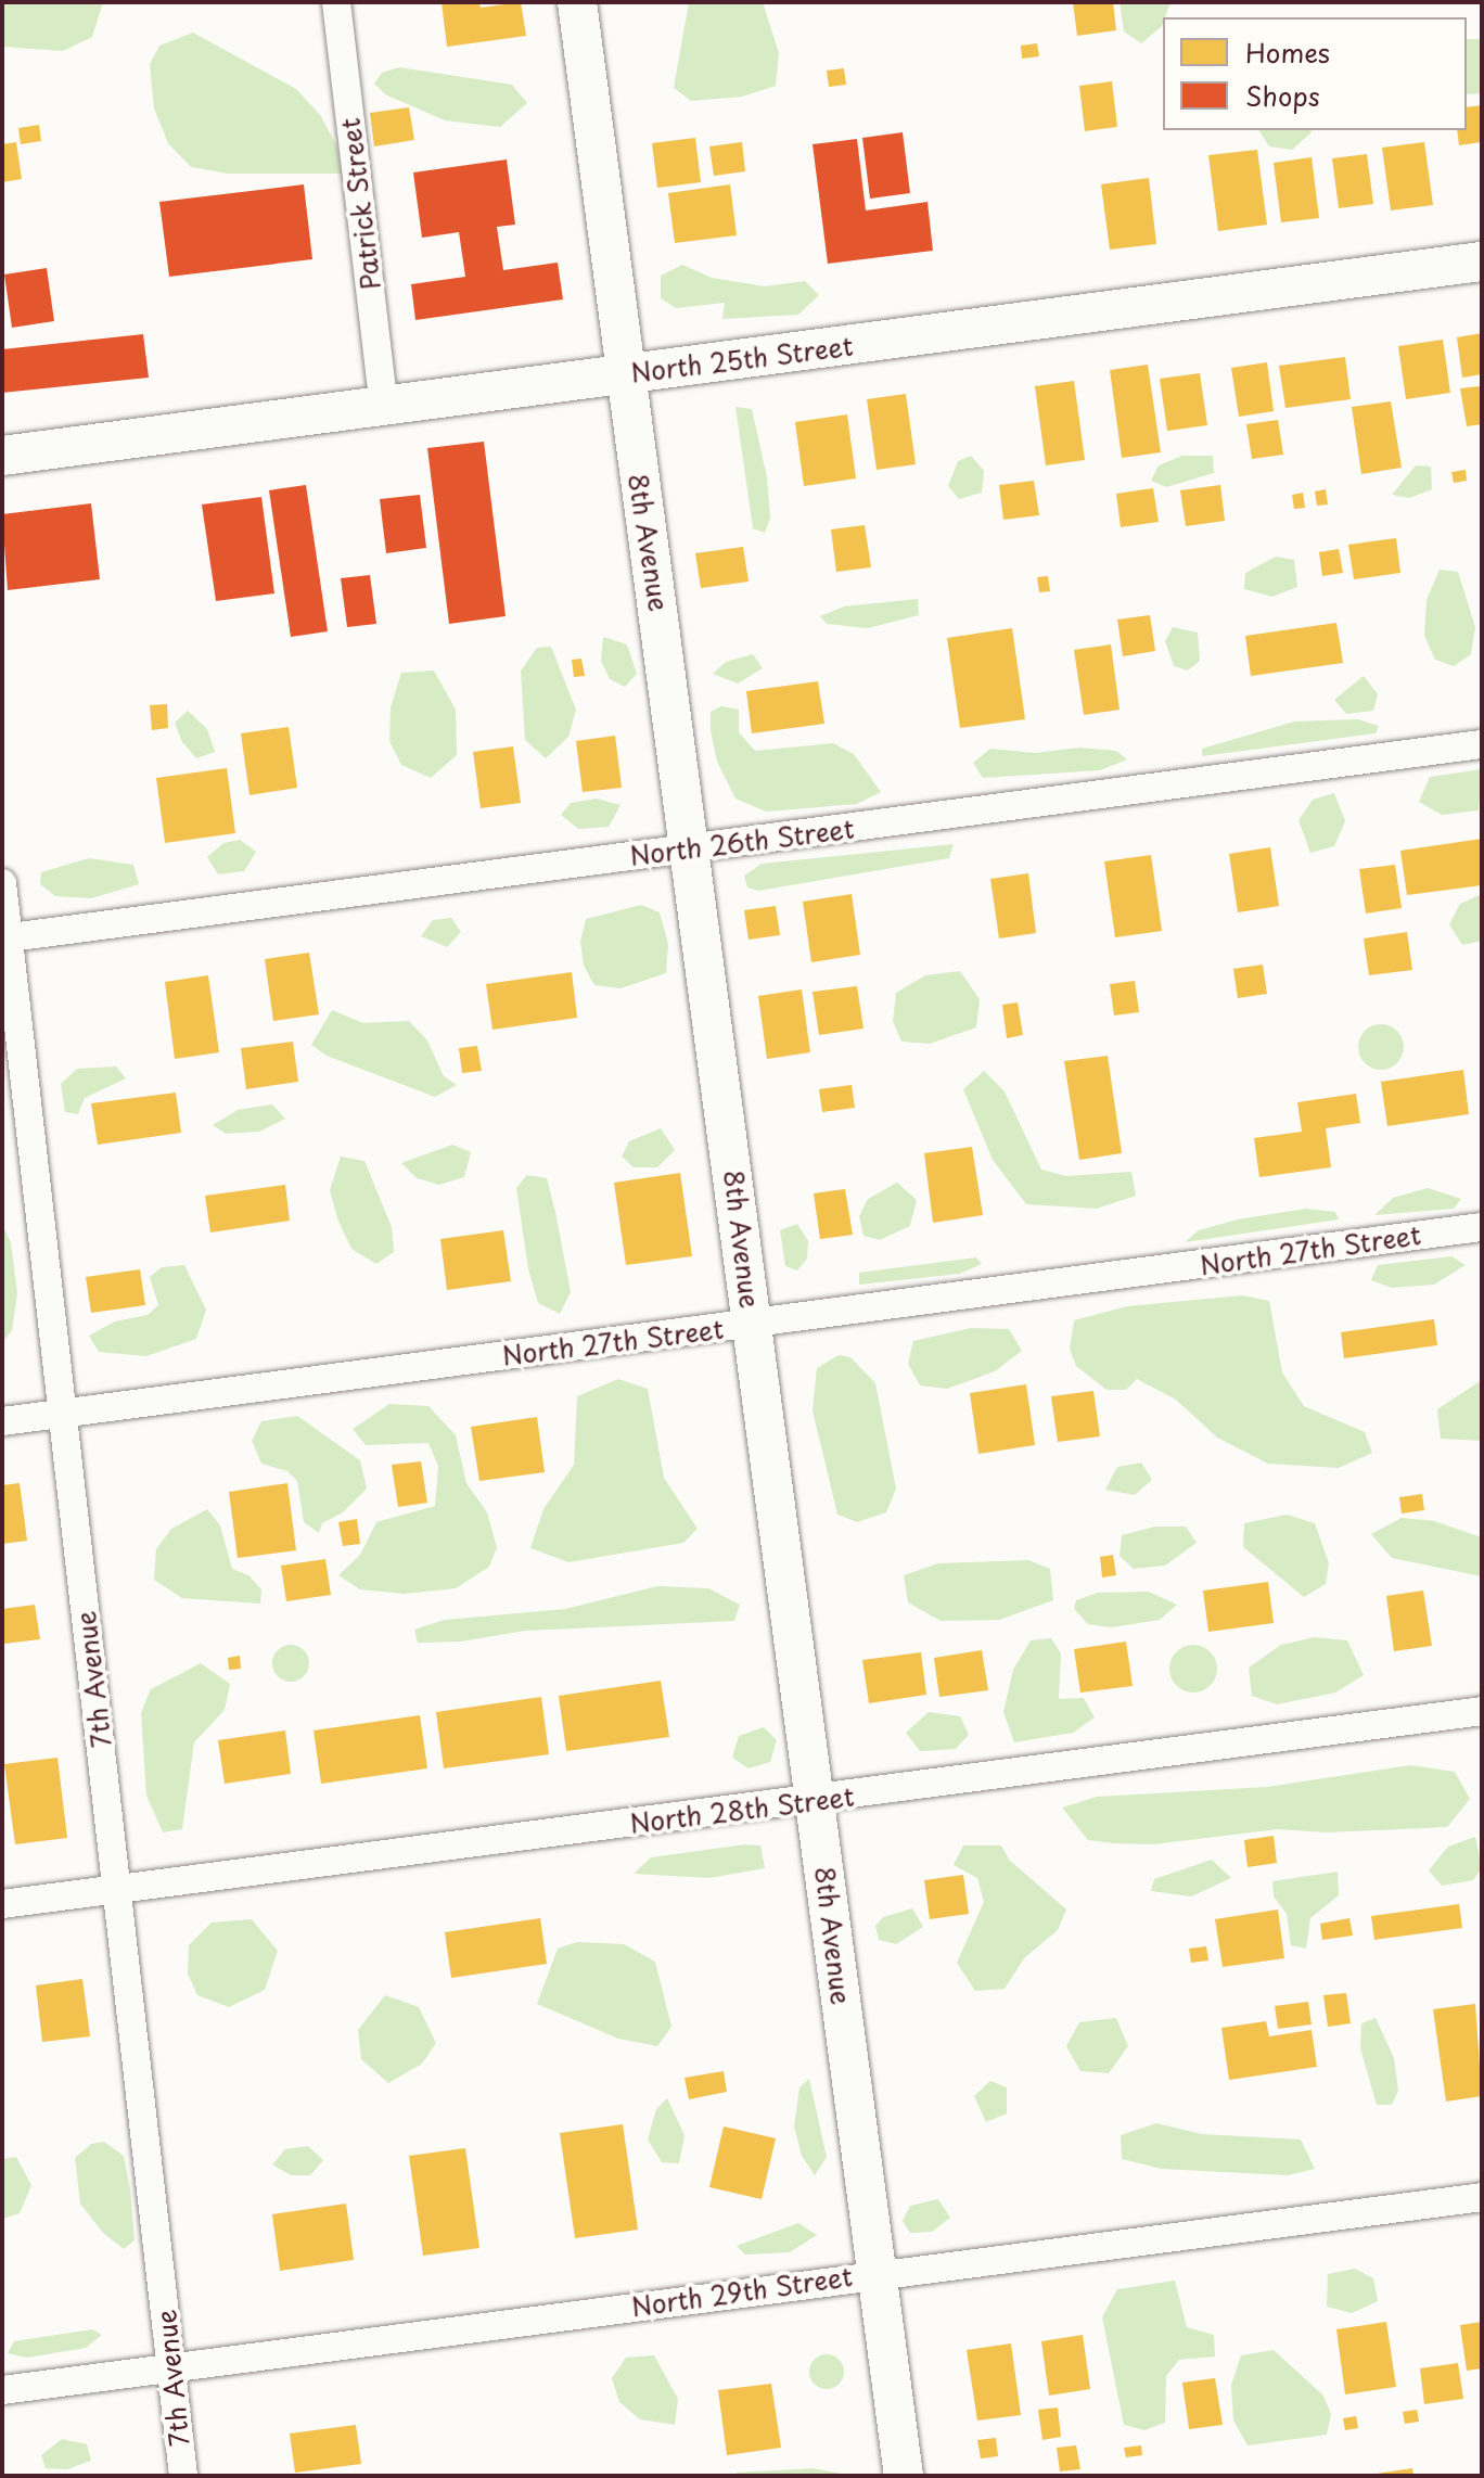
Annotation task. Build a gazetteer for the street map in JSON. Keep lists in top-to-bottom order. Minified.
{"streets":{"street":["Patrick Street","North 25th Street","8th Avenue","North 26th Street","North 27th Street","7th Avenue","North 28th Street","North 29th Street"]},"crossings":[["Patrick Street","North 25th Street"],["North 25th Street","8th Avenue"],["8th Avenue","North 26th Street"],["8th Avenue","North 27th Street"],["8th Avenue","North 28th Street"],["8th Avenue","North 29th Street"],["North 26th Street","7th Avenue"],["North 27th Street","7th Avenue"],["7th Avenue","North 28th Street"],["7th Avenue","North 29th Street"]],"legend":["Homes","Shops"]}
